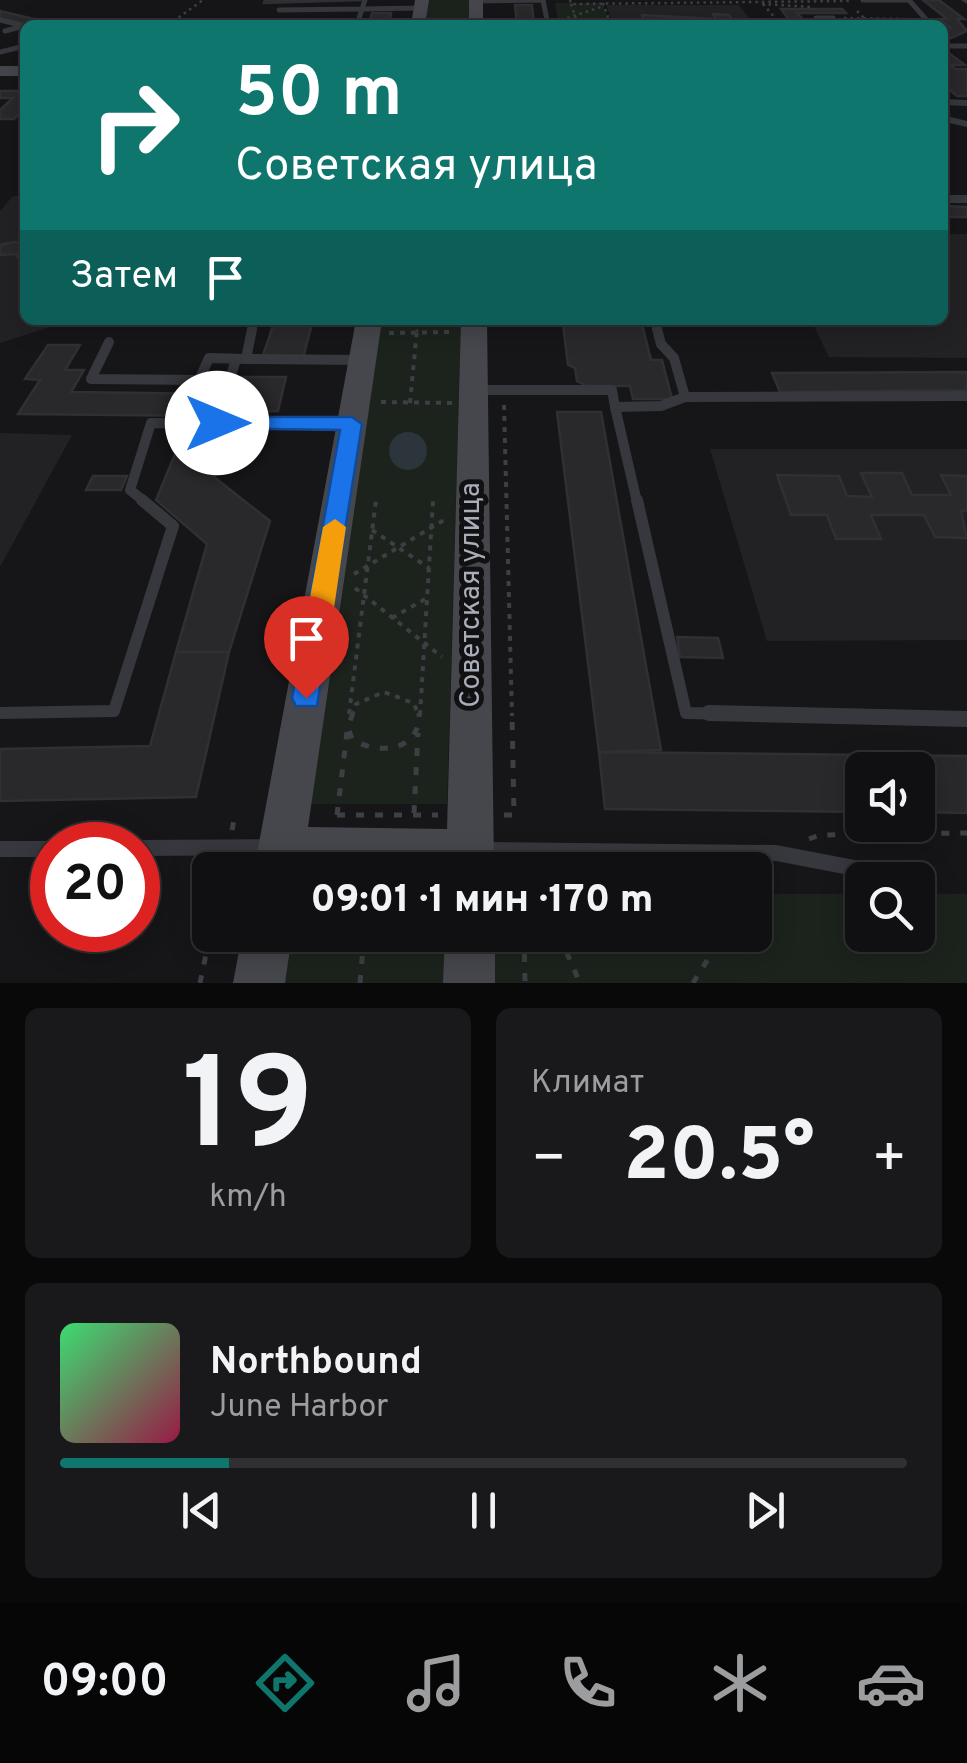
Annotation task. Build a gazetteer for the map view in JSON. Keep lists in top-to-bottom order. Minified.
{"streets":{"street":["Советская улица"]},"page":{"turn":["50 m","Советская улица"],"then":"Затем","limit":"20","trip":"09:01 · 1 мин · 170 m","tile":[["19","km/h"],"Климат"],"heat":["−","20.5°","+"],"song":["Northbound","June Harbor"],"tabs":"09:00"}}
